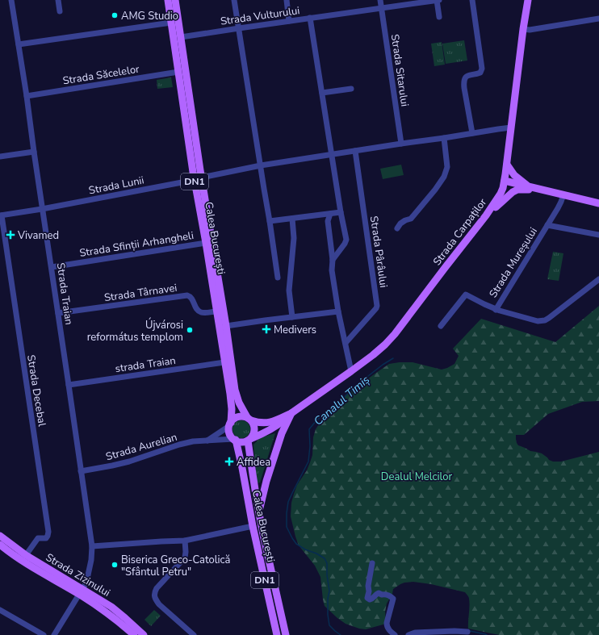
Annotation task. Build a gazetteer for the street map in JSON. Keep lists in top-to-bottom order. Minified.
{"streets":{"main road":["DN1","Strada Carpaților","Calea București","Strada Zizinului"],"street":["Strada Vulturului","Strada Sitarului","Strada Săcelelor","Strada Lunii","Strada Sfinții Arhangheli","Strada Pârâului","Strada Mureșului","Strada Târnavei","Strada Traian","strada Traian","Strada Decebal","Strada Aurelian"]},"crossings":[["Strada Vulturului","Strada Sitarului"],["Strada Vulturului","Calea București"],["Strada Săcelelor","Calea București"],["Strada Săcelelor","Strada Traian"],["DN1","Strada Carpaților"],["DN1","Calea București"],["DN1","Strada Aurelian"],["Strada Lunii","Calea București"],["Strada Lunii","Strada Traian"],["Strada Lunii","Strada Decebal"],["Strada Carpaților","Calea București"],["Strada Carpaților","Strada Aurelian"],["Calea București","Strada Sfinții Arhangheli"],["Calea București","Strada Târnavei"],["Calea București","strada Traian"],["Calea București","Strada Aurelian"],["Strada Sfinții Arhangheli","Strada Traian"],["Strada Târnavei","Strada Traian"],["Strada Traian","strada Traian"],["Strada Traian","Strada Aurelian"],["Strada Traian","Strada Zizinului"],["Strada Decebal","Strada Zizinului"]],"water":["Canalul Timiș"],"parks":["Dealul Melcilor"],"places":{"other":["AMG Studio","Újvárosi református templom","Biserica Greco-Catolică \"Sfântul Petru\""],"health":["Vivamed","Medivers","Affidea"]}}
